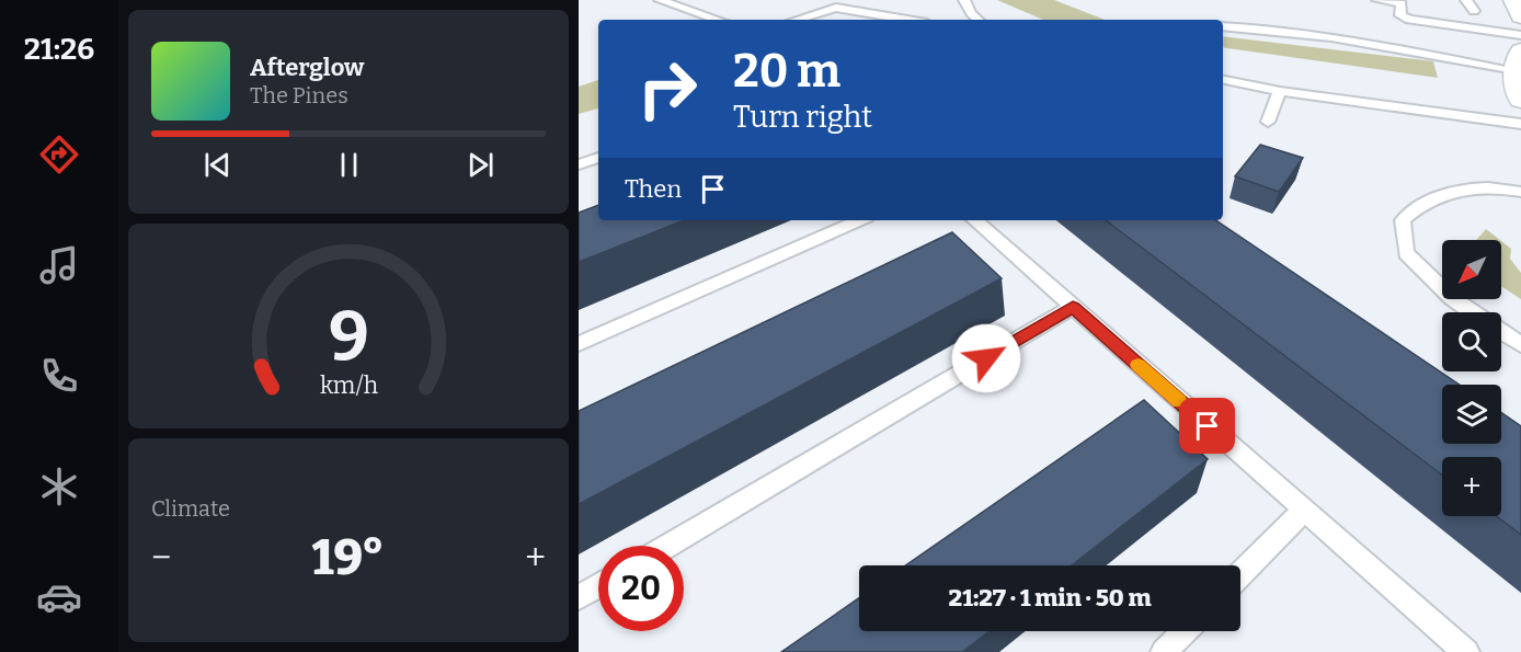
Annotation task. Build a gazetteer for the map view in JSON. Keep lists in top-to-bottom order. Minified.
{"north":"bottom left","page":{"tabs":"21:26","turn":["20 m","Turn right"],"song":["Afterglow","The Pines"],"then":"Then","map_buttons":"+","tile":"Climate","heat":["−","19°","+"],"limit":"20","trip":"21:27 · 1 min · 50 m","gauge":["9","km/h"]}}
